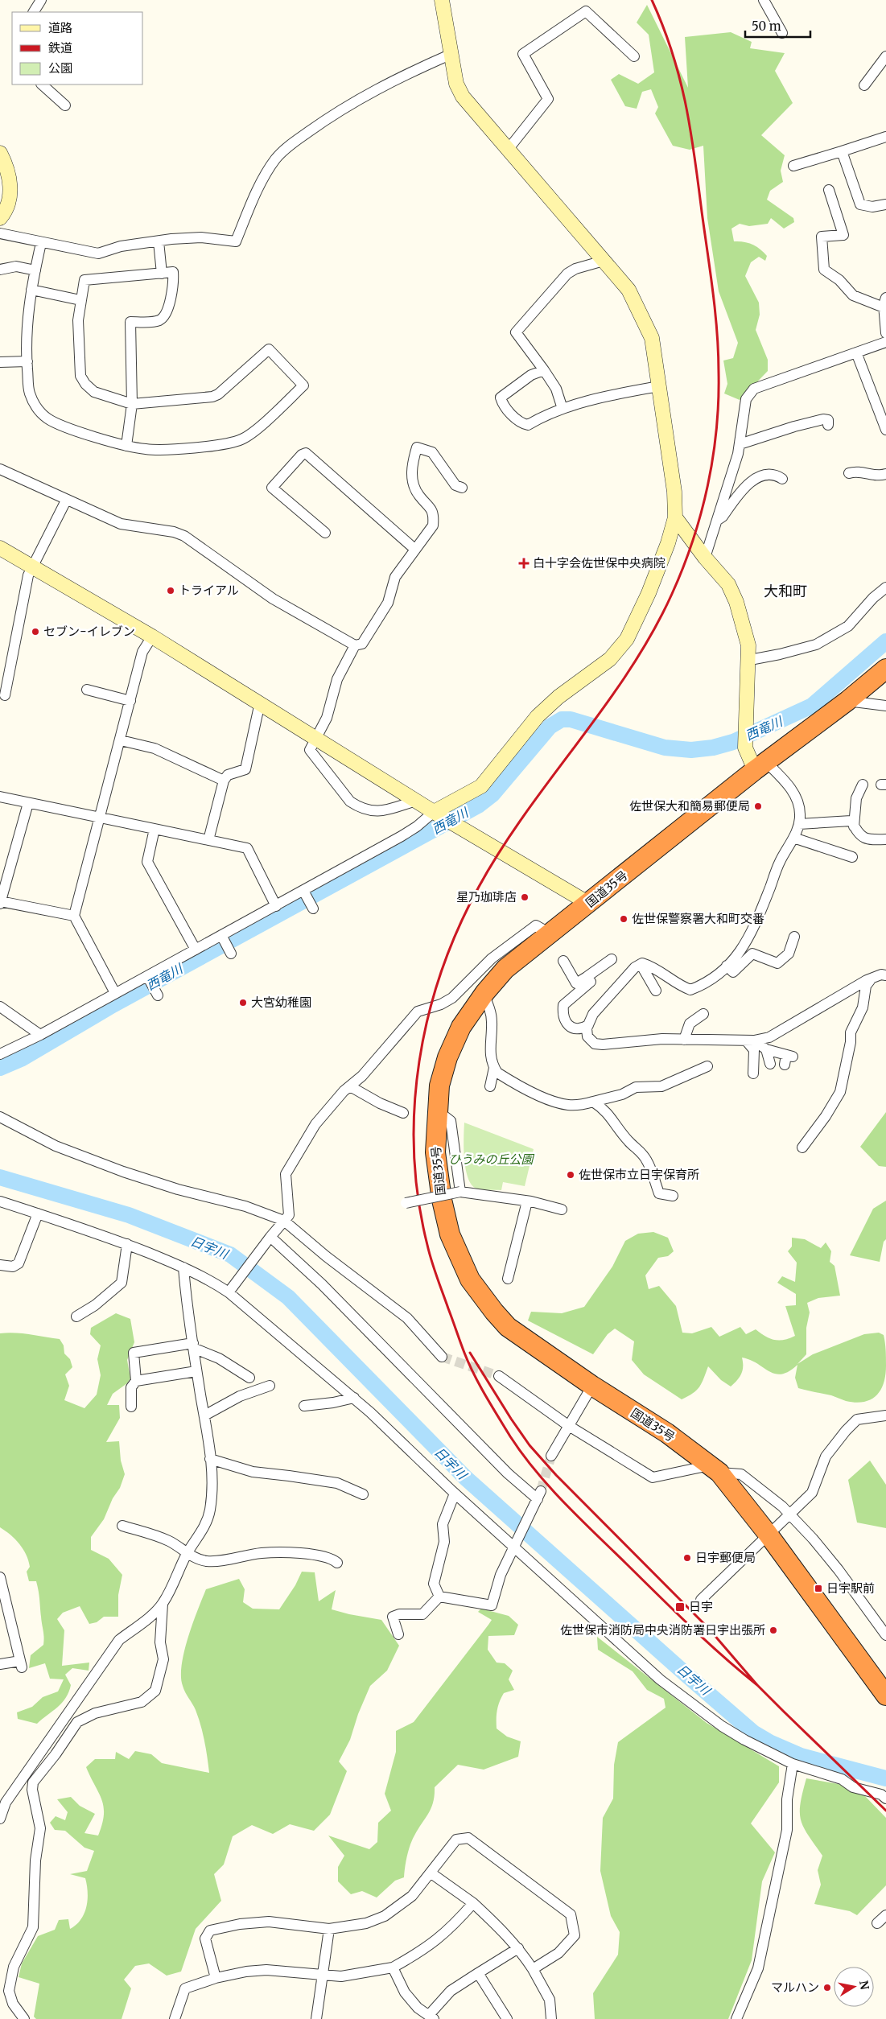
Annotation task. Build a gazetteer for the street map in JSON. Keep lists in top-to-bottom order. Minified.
{"streets":{"highway":["国道35号"]},"districts":["大和町"],"water":["西竜川","日宇川"],"parks":["ひうみの丘公園"],"places":{"health":["白十字会佐世保中央病院"],"other":["トライアル","セブン-イレブン","佐世保大和簡易郵便局","星乃珈琲店","佐世保警察署大和町交番","大宮幼稚園","佐世保市立日宇保育所","日宇郵便局","佐世保市消防局中央消防署日宇出張所","マルハン"],"transit":["日宇駅前","日宇"]},"legend":["道路","鉄道","公園"],"scale_bar":"50 m","north":"right"}
